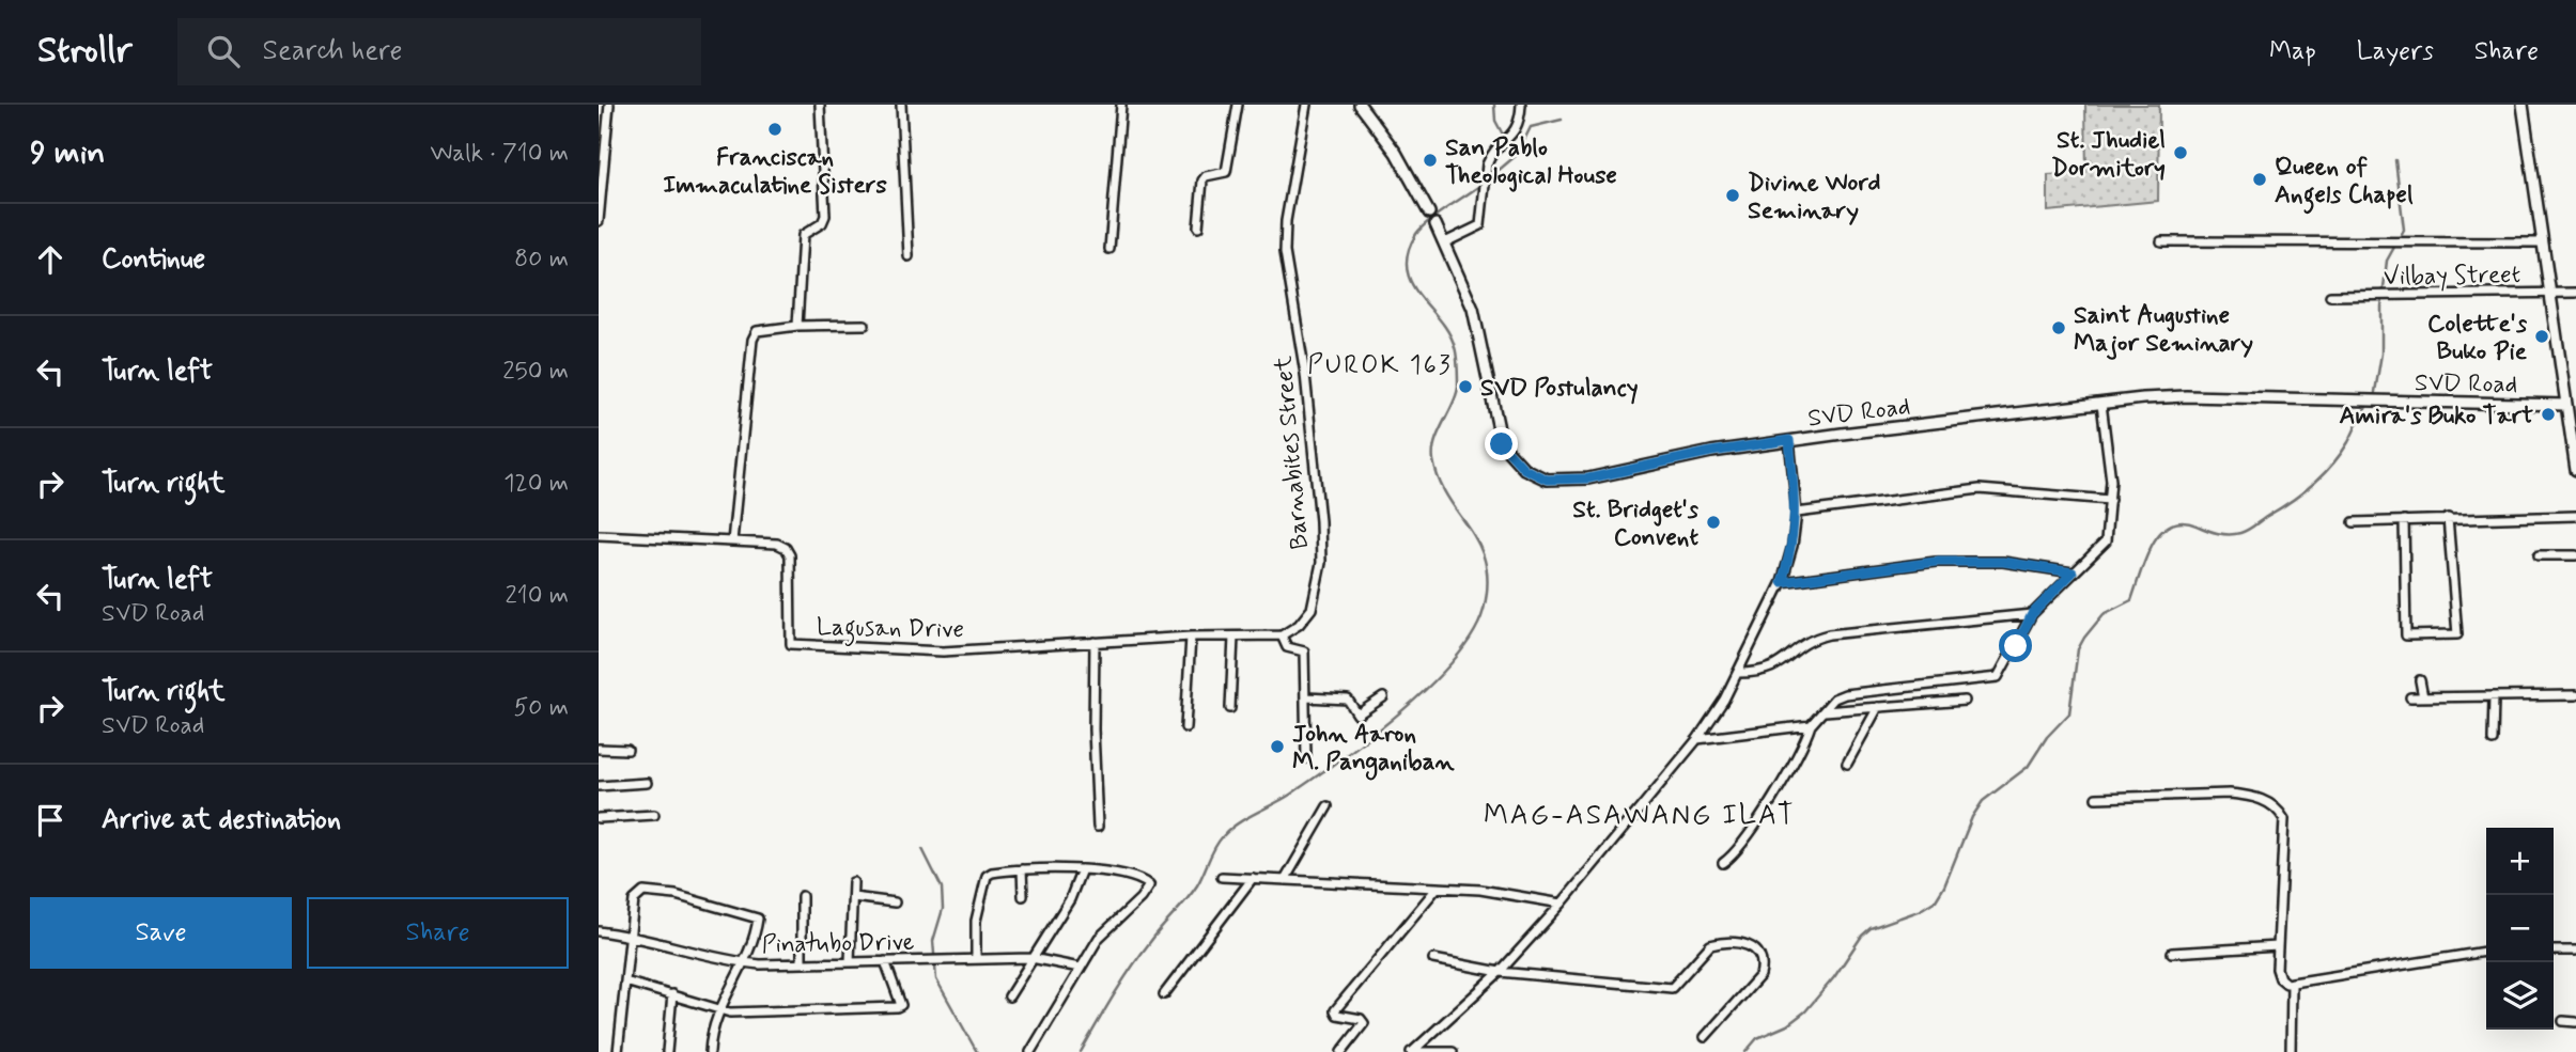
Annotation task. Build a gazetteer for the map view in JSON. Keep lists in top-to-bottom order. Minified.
{"streets":{"main road":["SVD Road"],"street":["Vilbay Street","Barnabites Street","Lagusan Drive","Pinatubo Drive"]},"districts":["PUROK 163","MAG-ASAWANG ILAT"],"places":["Franciscan Immaculatine Sisters","St. Jhudiel Dormitory","San Pablo Theological House","Queen of Angels Chapel","Divine Word Seminary","Saint Augustine Major Seminary","Colette's Buko Pie","SVD Postulancy","Amira's Buko Tart","St. Bridget's Convent","John Aaron M. Panganiban"],"page":{"header":"Strollr","search":"Search here","nav":["Map","Layers","Share"],"heading":["9 min","Walk · 710 m"],"list":[["Continue","80 m"],["Turn left","250 m"],["Turn right","120 m"],["Turn left","SVD Road","210 m"],["Turn right","SVD Road","50 m"],"Arrive at destination"],"map_buttons":["+","−"],"buttons":["Save","Share"]}}
